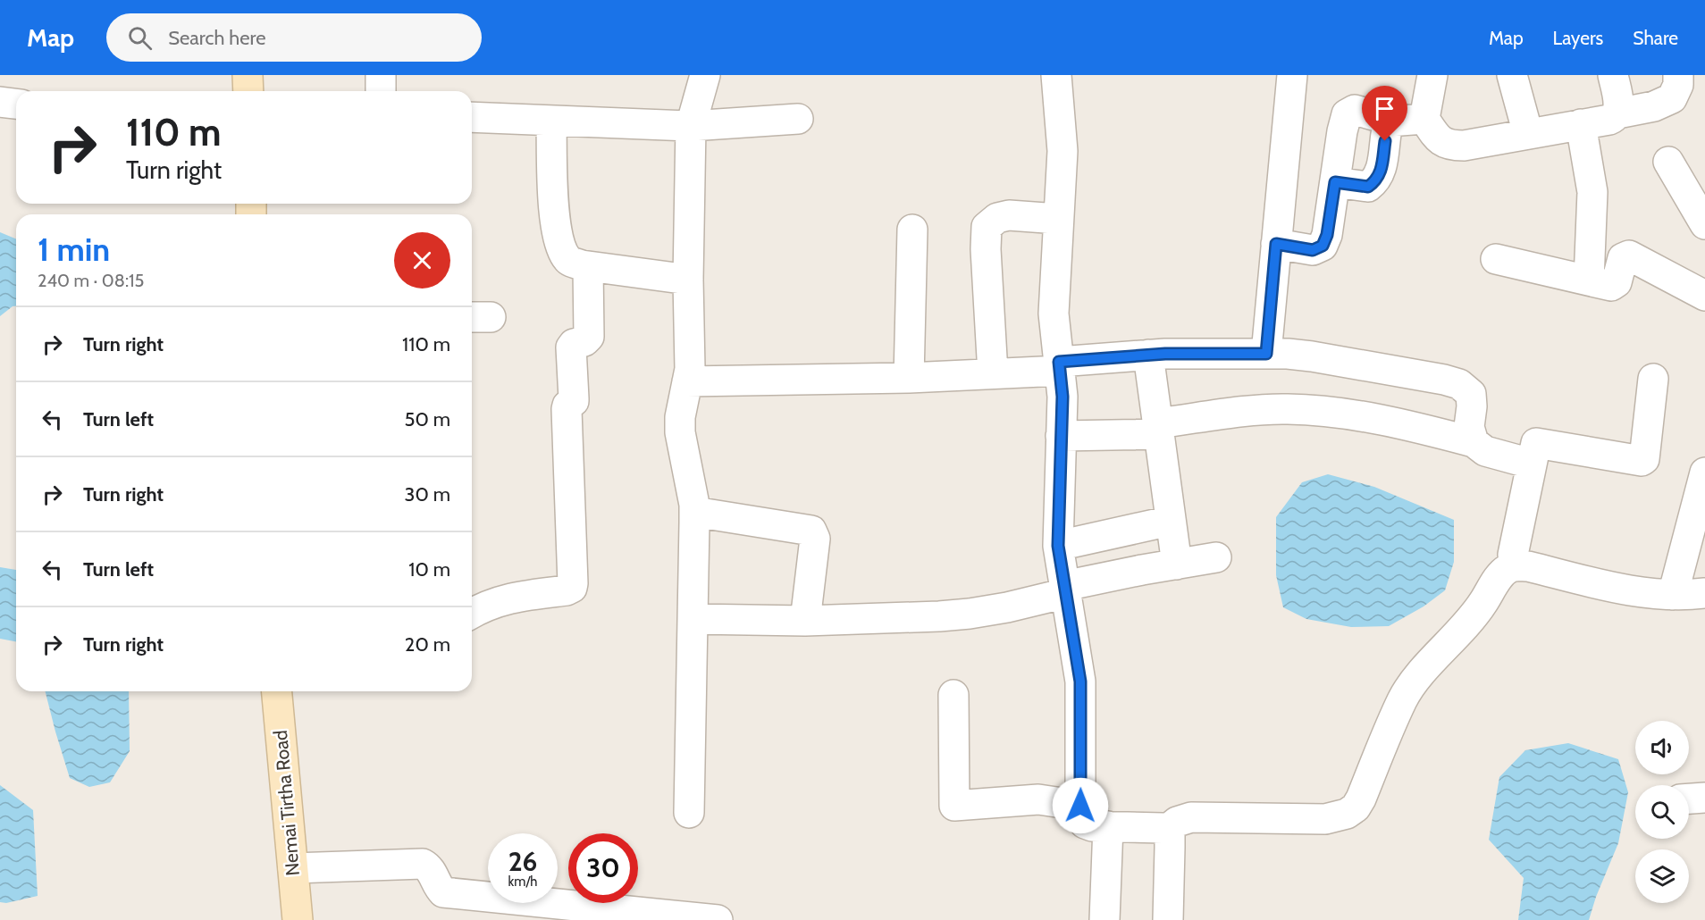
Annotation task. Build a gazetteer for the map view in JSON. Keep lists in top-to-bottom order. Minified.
{"streets":{"street":["Nemai Tirtha Road"]},"page":{"header":"Map","search":"Search here","nav":["Map","Layers","Share"],"turn":["110 m","Turn right"],"heading":["1 min","240 m · 08:15"],"list":[{"name":"Turn right","value":"110 m"},{"name":"Turn left","value":"50 m"},{"name":"Turn right","value":"30 m"},{"name":"Turn left","value":"10 m"},{"name":"Turn right","value":"20 m"}],"speed":"26 km/h","limit":"30"}}
